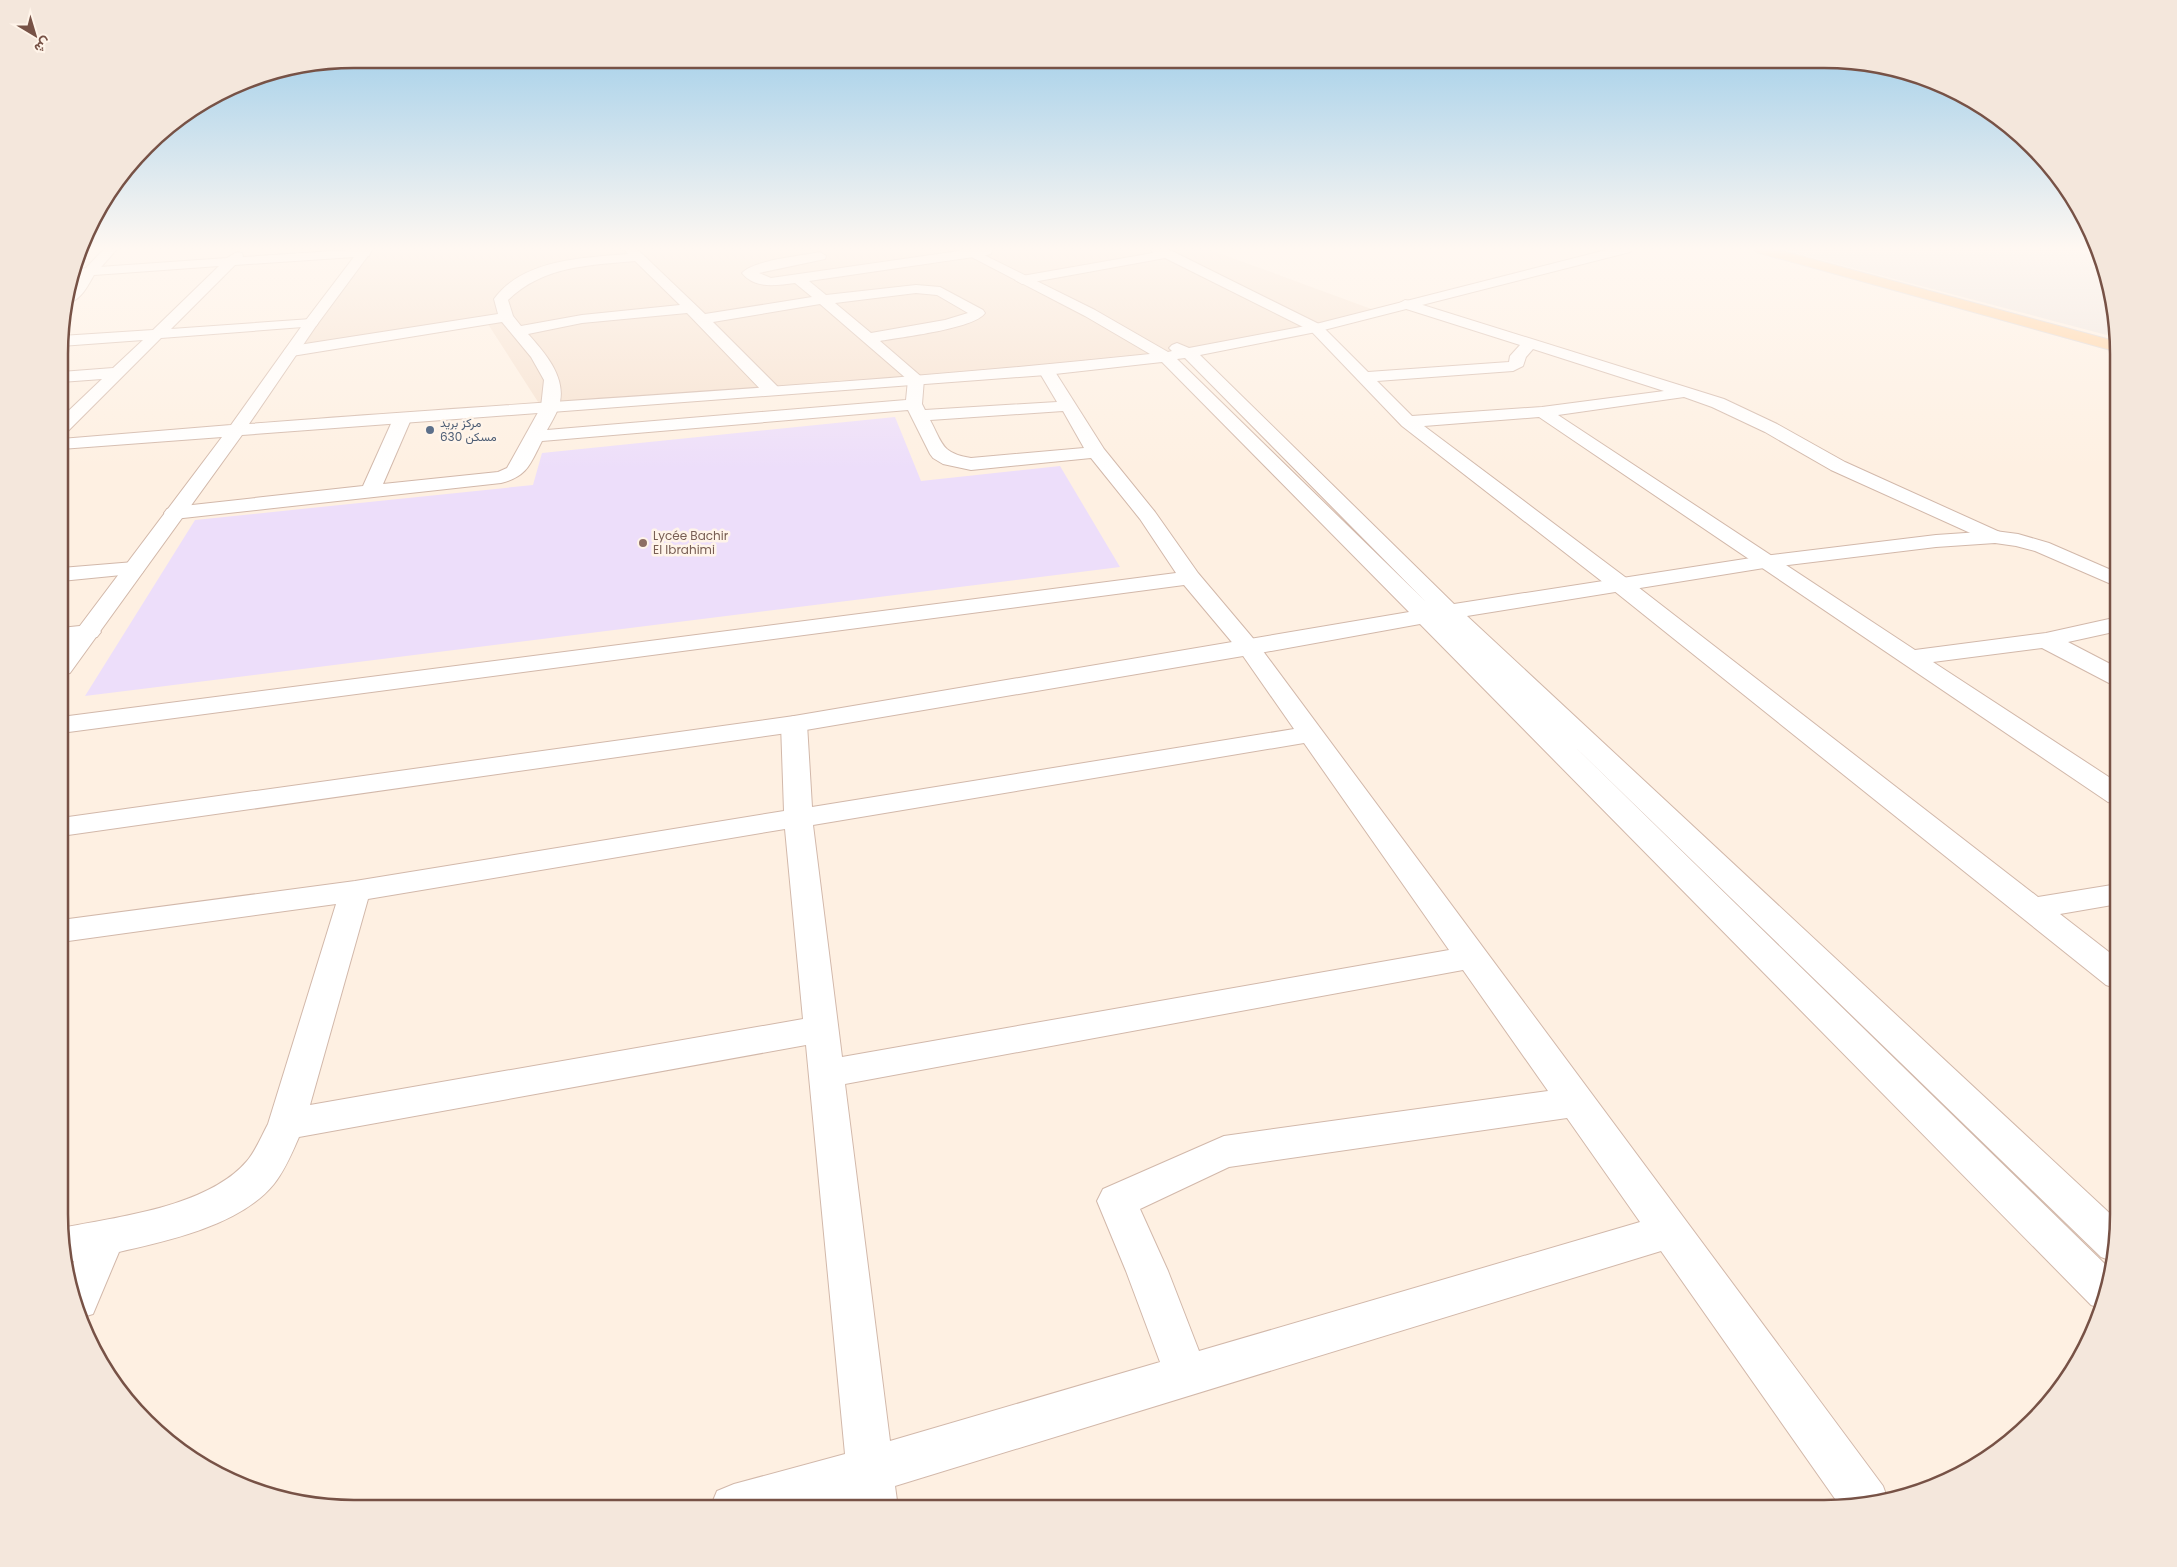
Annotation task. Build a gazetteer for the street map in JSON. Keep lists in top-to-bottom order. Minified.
{"places":["مركز بريد 630 مسكن","Lycée Bachir El Ibrahimi"],"north":"bottom right"}
